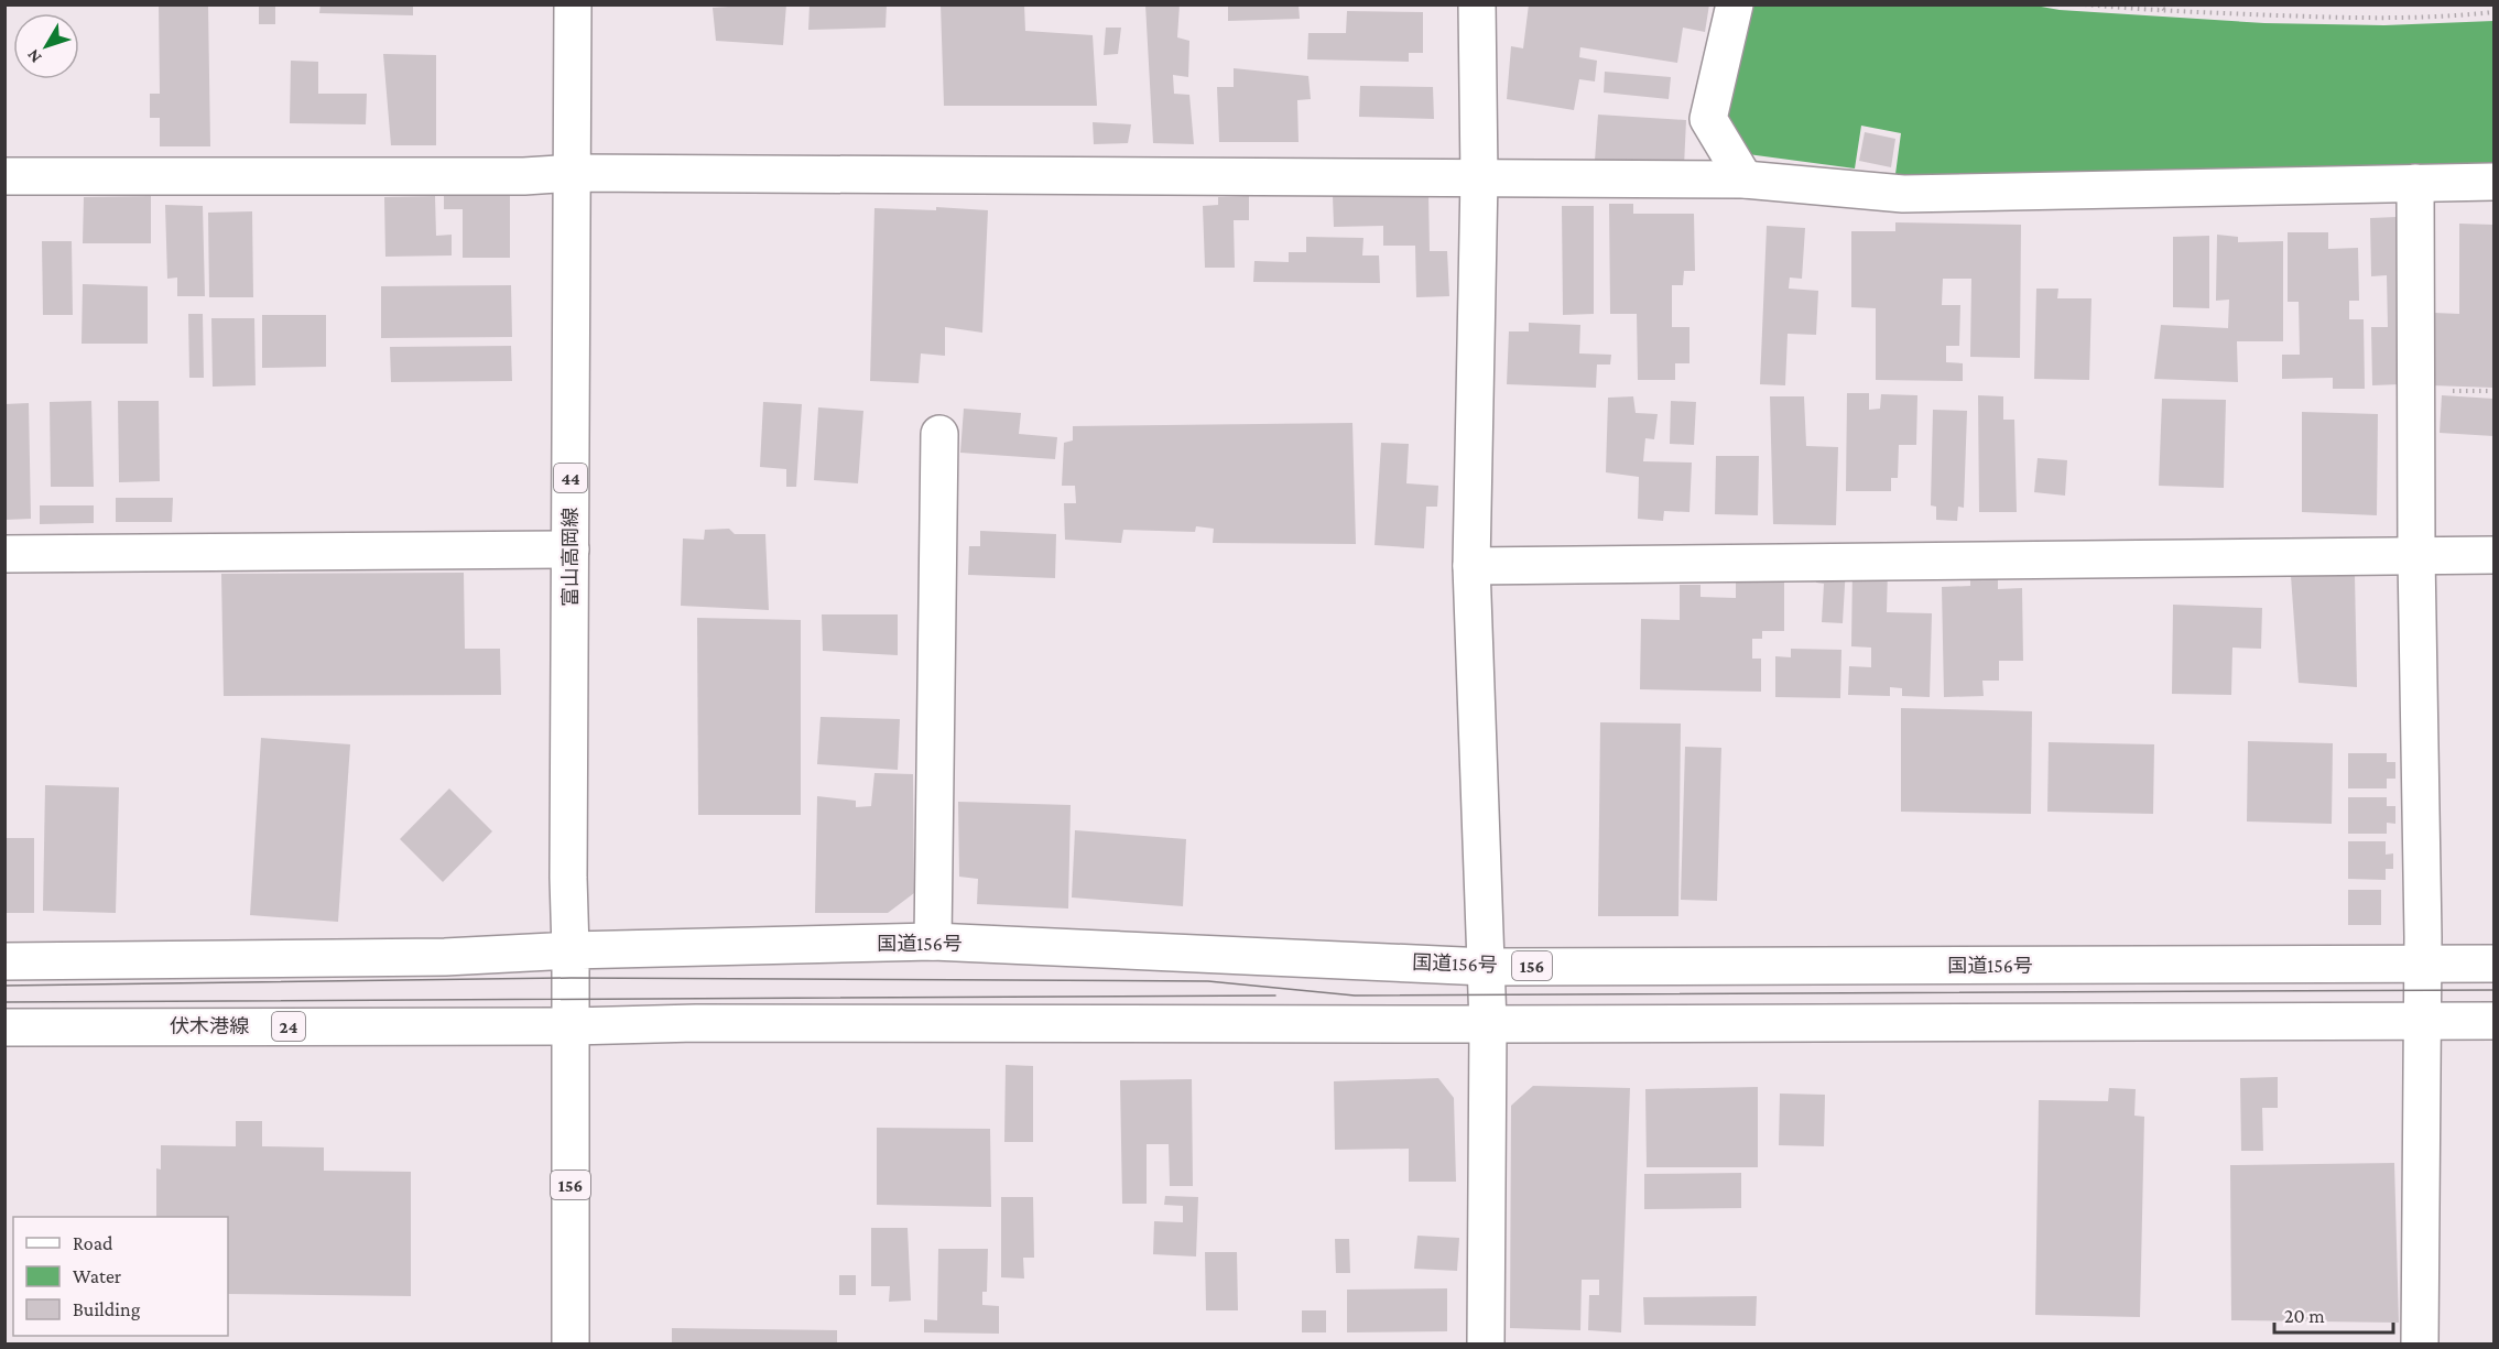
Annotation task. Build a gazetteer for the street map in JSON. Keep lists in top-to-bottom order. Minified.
{"streets":{"main road":["44","富山高岡線","国道156号","156","伏木港線","24"]},"crossings":[["富山高岡線","国道156号"],["富山高岡線","156"],["国道156号","156"],["156","伏木港線"]],"legend":["Road","Water","Building"],"scale_bar":"20 m","north":"bottom left"}
